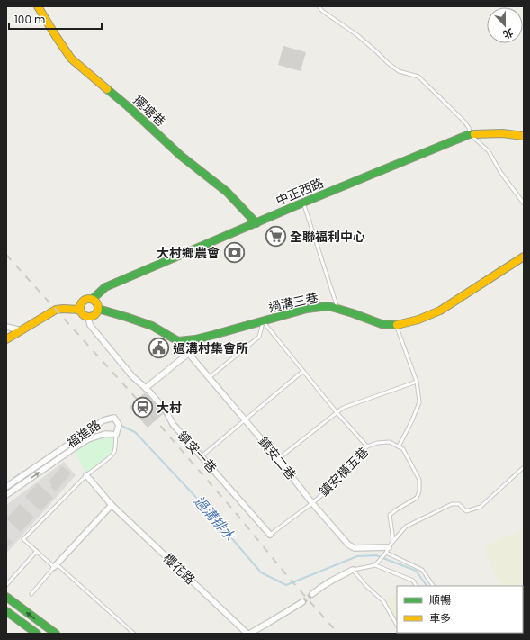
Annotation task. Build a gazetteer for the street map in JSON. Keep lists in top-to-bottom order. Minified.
{"streets":{"street":["擺塘巷","中正西路","過溝三巷","福進路","鎮安一巷","鎮安二巷","櫻花路"],"lane":["鎮安橫五巷"]},"crossings":[["擺塘巷","中正西路"],["中正西路","鎮安一巷"],["過溝三巷","鎮安二巷"],["鎮安一巷","鎮安橫五巷"],["鎮安二巷","鎮安橫五巷"]],"one_way":["福進路"],"water":["過溝排水"],"places":{"supermarket":["全聯福利中心"],"bank":["大村鄉農會"],"public building":["過溝村集會所"],"station":["大村"]},"legend":["順暢","車多"],"scale_bar":"100 m","north":"bottom"}
